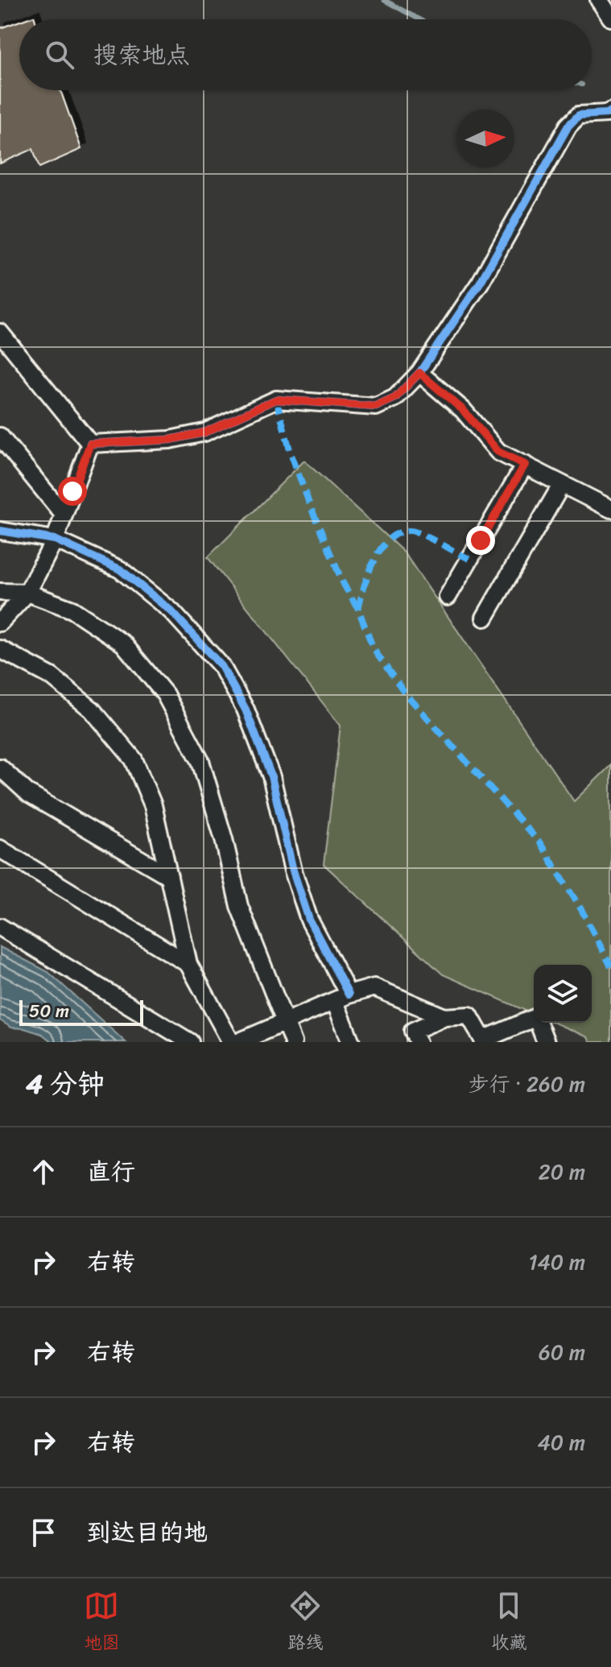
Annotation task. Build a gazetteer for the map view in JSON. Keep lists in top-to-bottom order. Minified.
{"scale_bar":"50 m","north":"right","page":{"search":"搜索地点","scale":"50 m","heading":["4 分钟","步行 · 260 m"],"list":[["直行","20 m"],["右转","140 m"],["右转","60 m"],["右转","40 m"],"到达目的地"],"nav":["地图","路线","收藏"]}}
